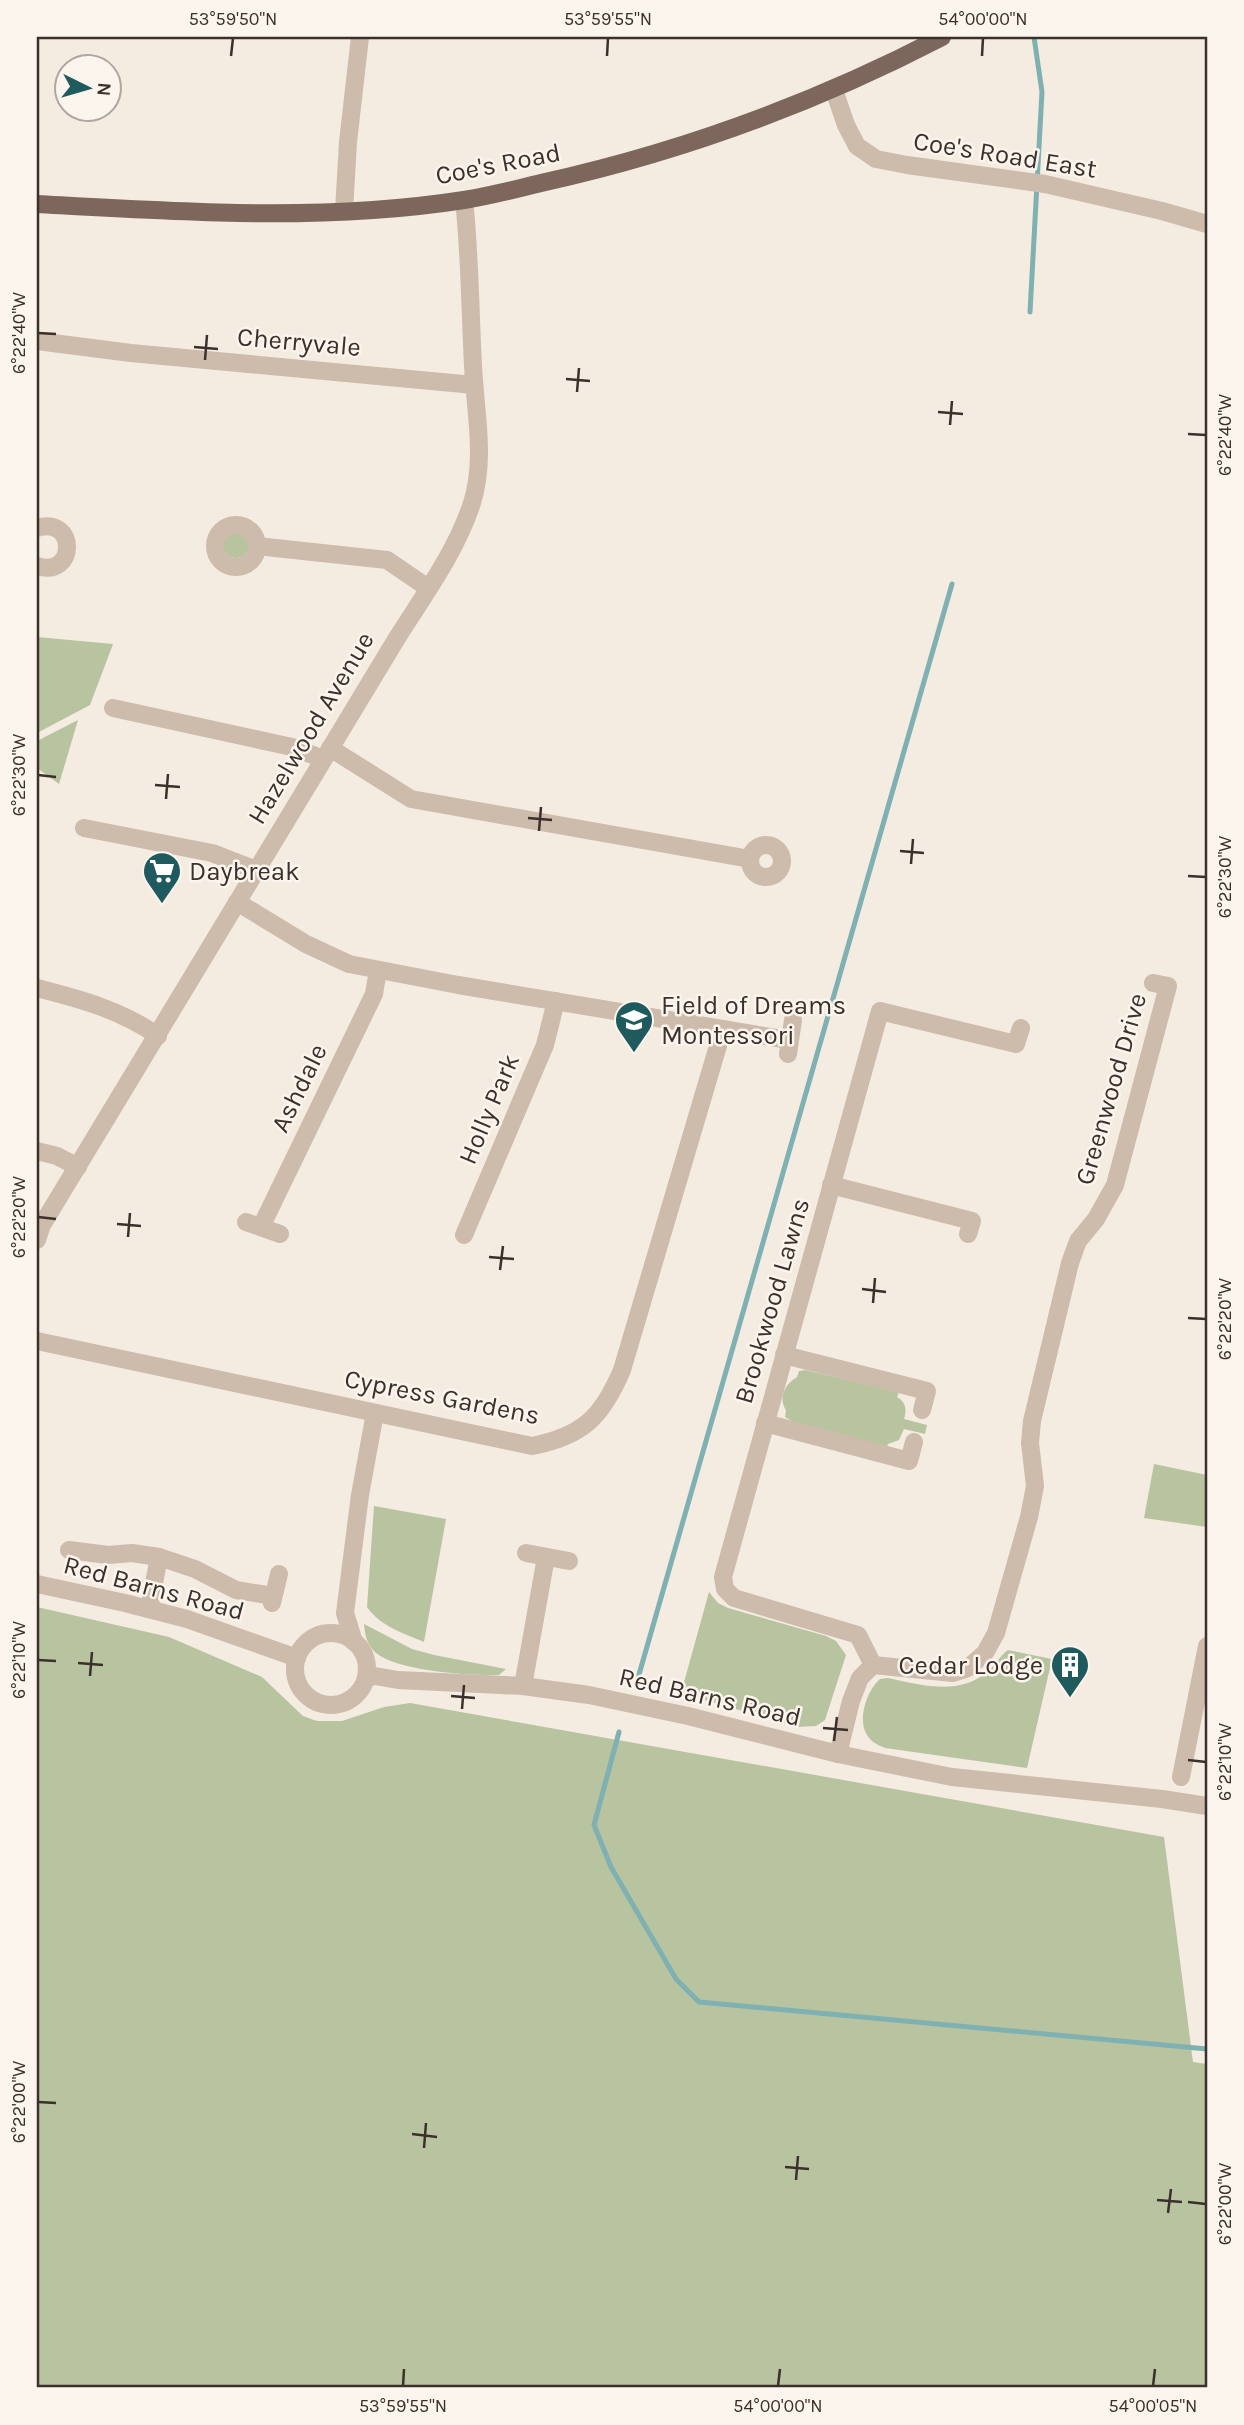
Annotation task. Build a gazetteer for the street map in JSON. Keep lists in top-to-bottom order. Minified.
{"streets":{"main road":["Coe's Road"],"street":["Coe's Road East","Cherryvale","Hazelwood Avenue","Ashdale","Greenwood Drive","Holly Park","Brookwood Lawns","Cypress Gardens","Red Barns Road"]},"crossings":[["Coe's Road East","Coe's Road"],["Coe's Road","Hazelwood Avenue"],["Cherryvale","Hazelwood Avenue"],["Greenwood Drive","Brookwood Lawns"]],"places":{"supermarket":["Daybreak"],"school or university":["Field of Dreams Montessori"],"building":["Cedar Lodge"]},"north":"right","coordinates":["53°59'50\"N","53°59'55\"N","54°00'00\"N","6°22'40\"W","6°22'30\"W","6°22'20\"W","6°22'10\"W","6°22'00\"W","54°00'05\"N"]}
